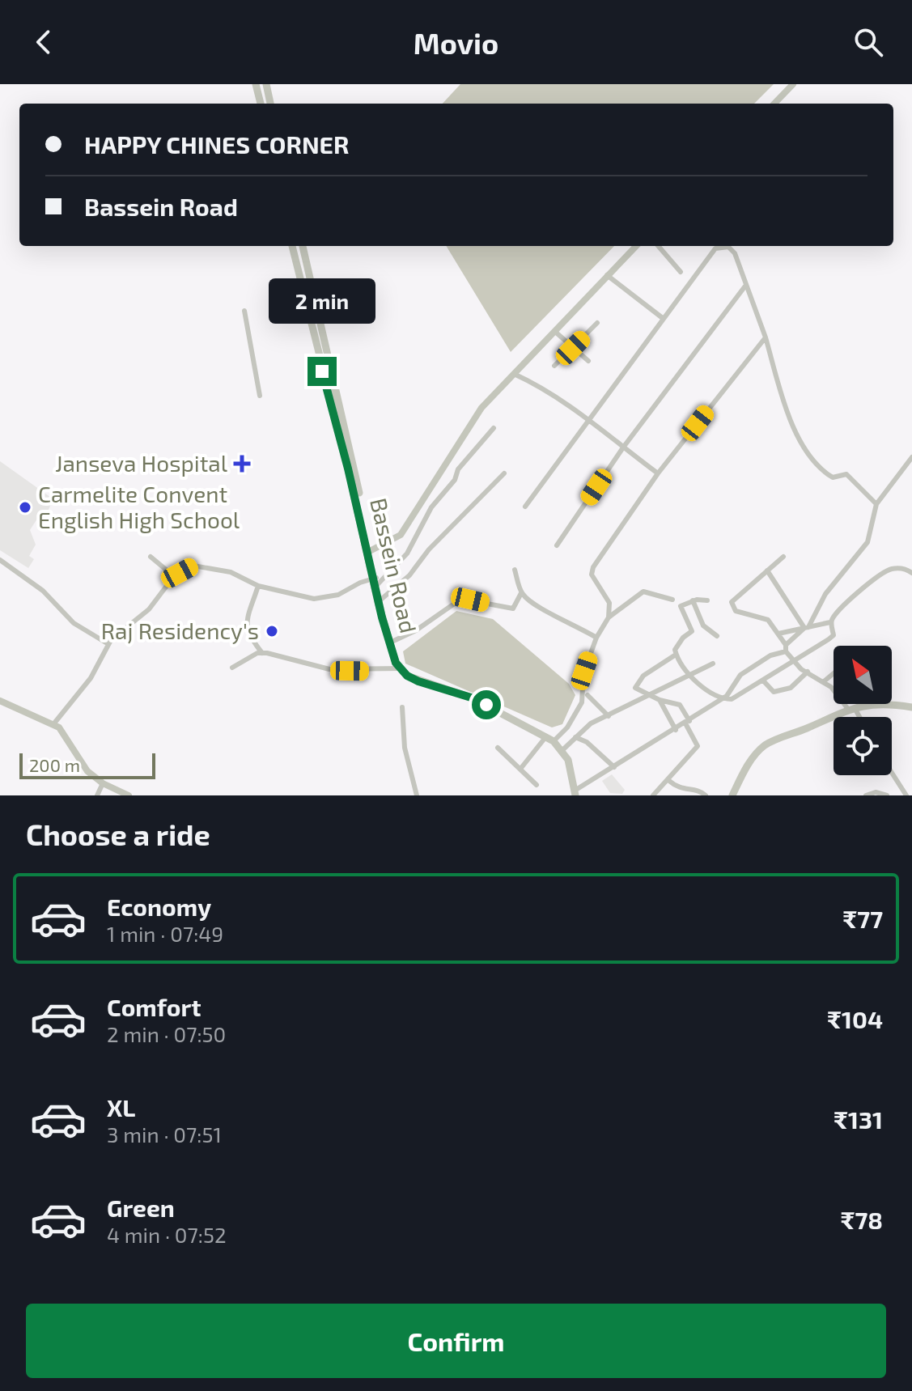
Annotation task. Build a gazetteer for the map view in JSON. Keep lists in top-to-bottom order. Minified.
{"streets":{"main road":["Bassein Road"]},"places":{"health":["Janseva Hospital"],"other":["Carmelite Convent English High School","Raj Residency's"]},"scale_bar":"200 m","north":"top left","page":{"header":"Movio","banner":["HAPPY CHINES CORNER","Bassein Road"],"bubble":"2 min","scale":"200 m","heading":"Choose a ride","list":[{"name":"Economy","note":"1 min · 07:49","value":"₹77"},{"name":"Comfort","note":"2 min · 07:50","value":"₹104"},{"name":"XL","note":"3 min · 07:51","value":"₹131"},{"name":"Green","note":"4 min · 07:52","value":"₹78"}],"buttons":"Confirm"}}
